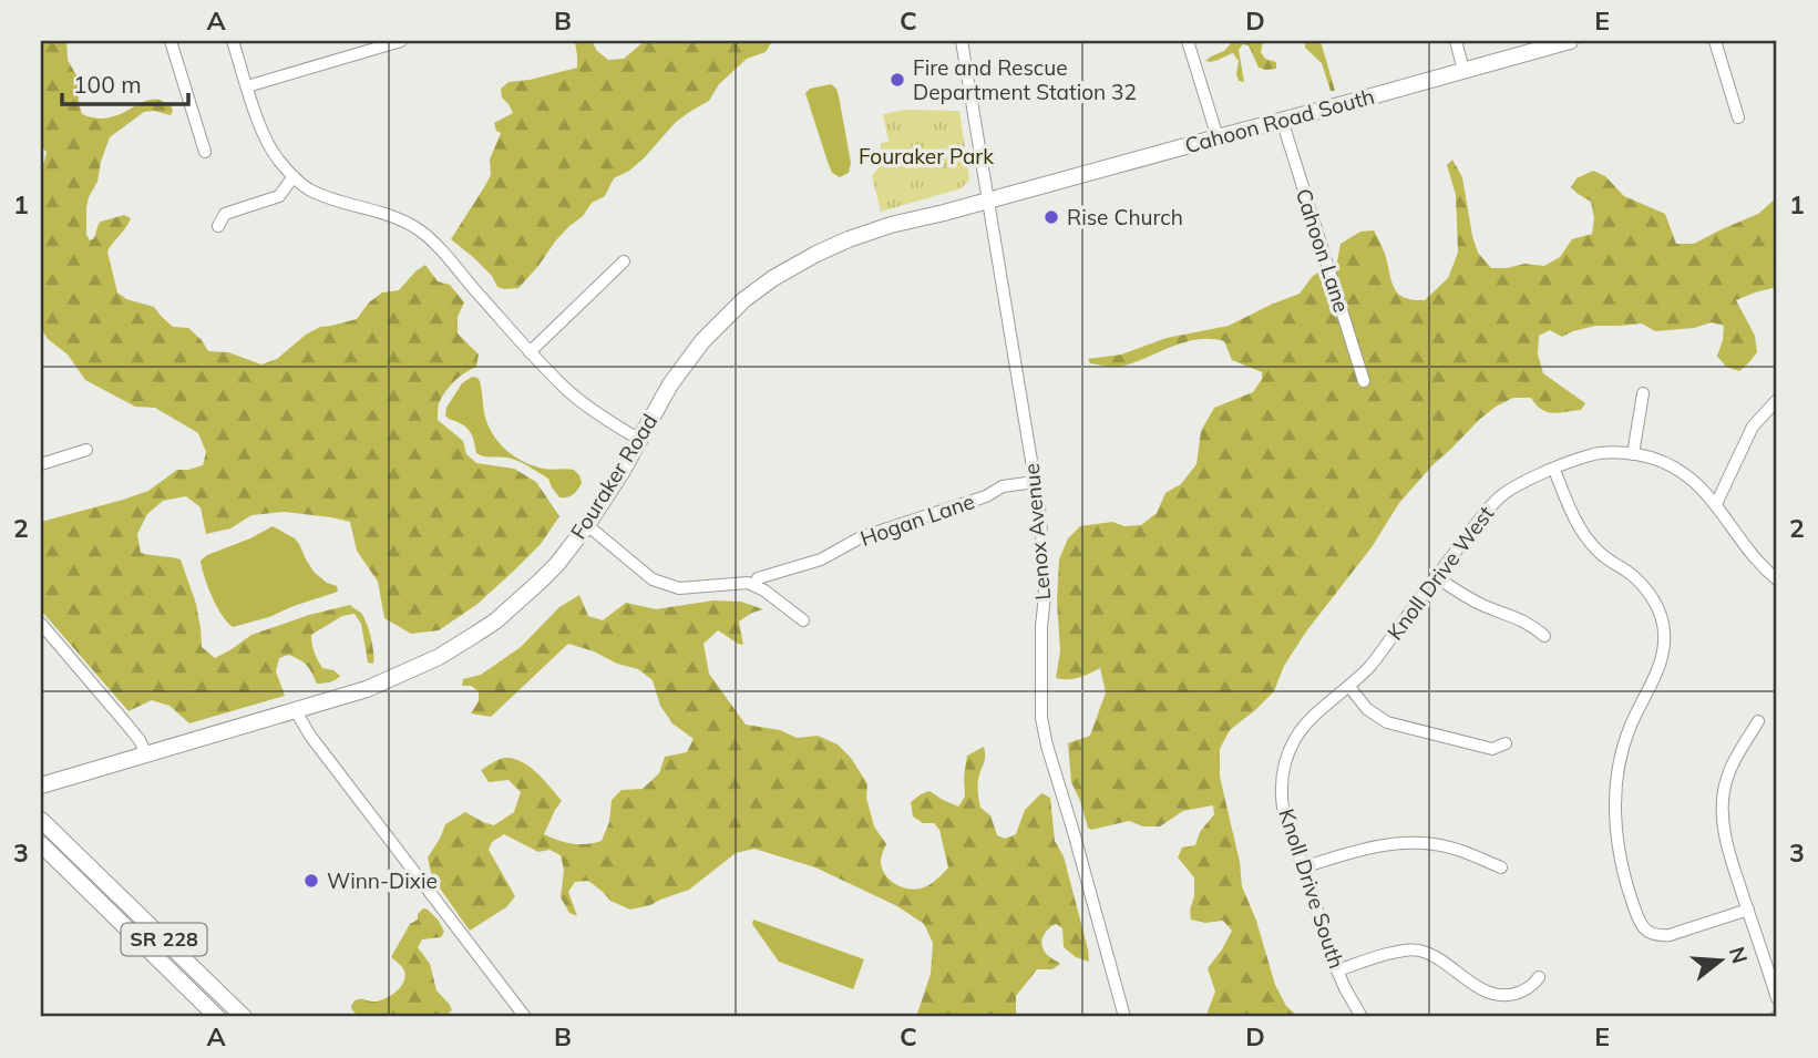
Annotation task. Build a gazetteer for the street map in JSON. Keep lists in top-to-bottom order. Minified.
{"streets":{"main road":["Cahoon Road South","Fouraker Road","SR 228"],"street":["Cahoon Lane","Hogan Lane","Lenox Avenue","Knoll Drive West","Knoll Drive South"]},"crossings":[["Cahoon Road South","Cahoon Lane"],["Cahoon Road South","Fouraker Road"],["Cahoon Road South","Lenox Avenue"],["Fouraker Road","Lenox Avenue"],["Hogan Lane","Lenox Avenue"],["Knoll Drive West","Knoll Drive South"]],"parks":["Fouraker Park"],"places":["Fire and Rescue Department Station 32","Rise Church","Winn-Dixie"],"scale_bar":"100 m","north":"right","grid":{"columns":["A","B","C","D","E"],"rows":["1","2","3"]}}
